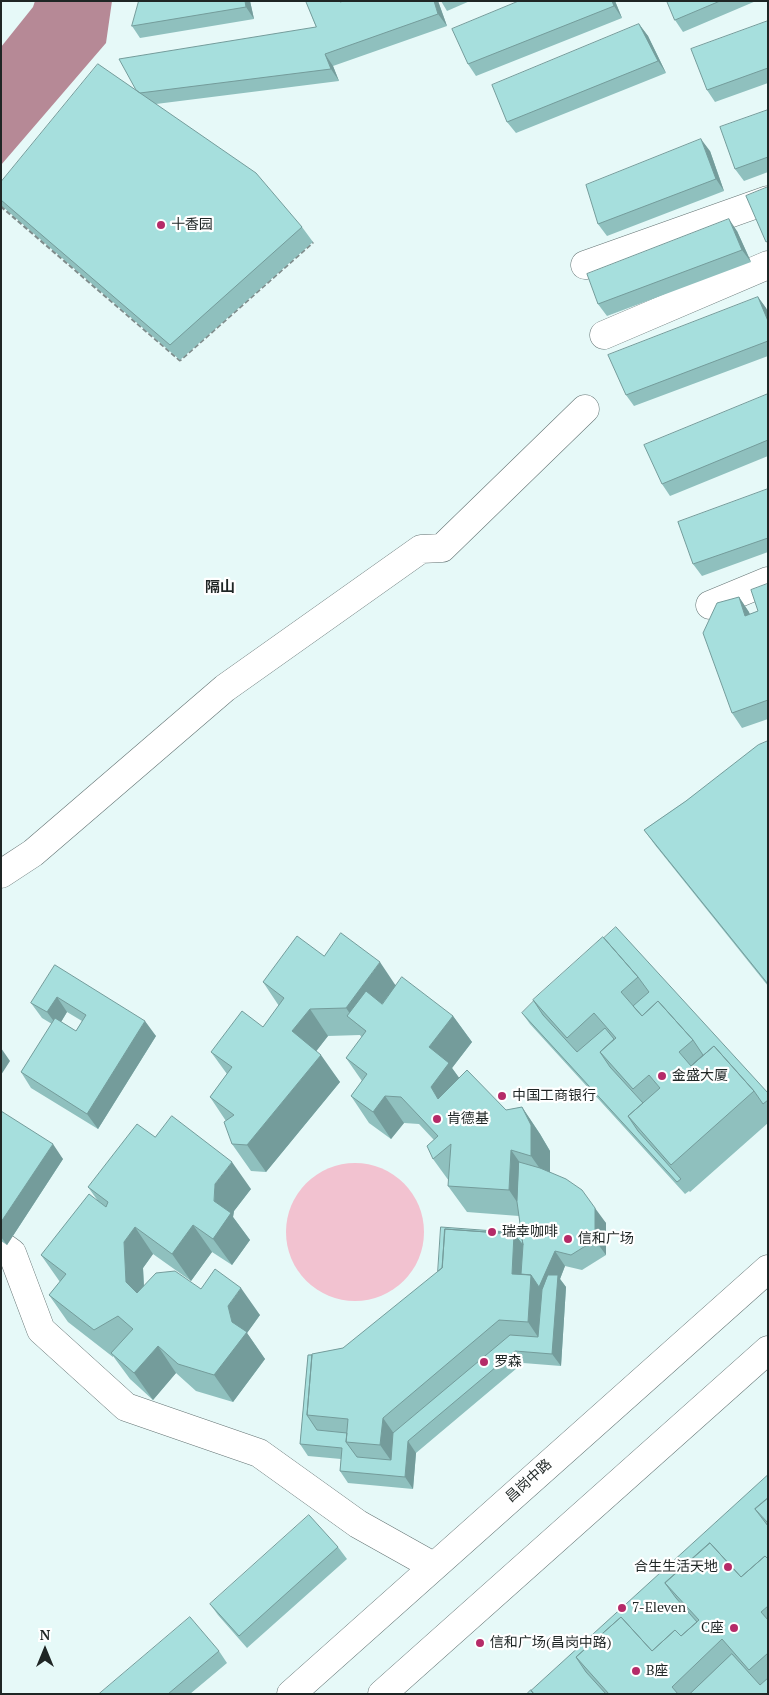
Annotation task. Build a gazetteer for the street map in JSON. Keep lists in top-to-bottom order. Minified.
{"streets":{"main road":["昌岗中路"]},"districts":["隔山"],"places":["十香园","金盛大厦","中国工商银行","肯德基","瑞幸咖啡","信和广场","罗森","合生生活天地","7-Eleven","C座","信和广场(昌岗中路)","B座"],"north":"top"}
